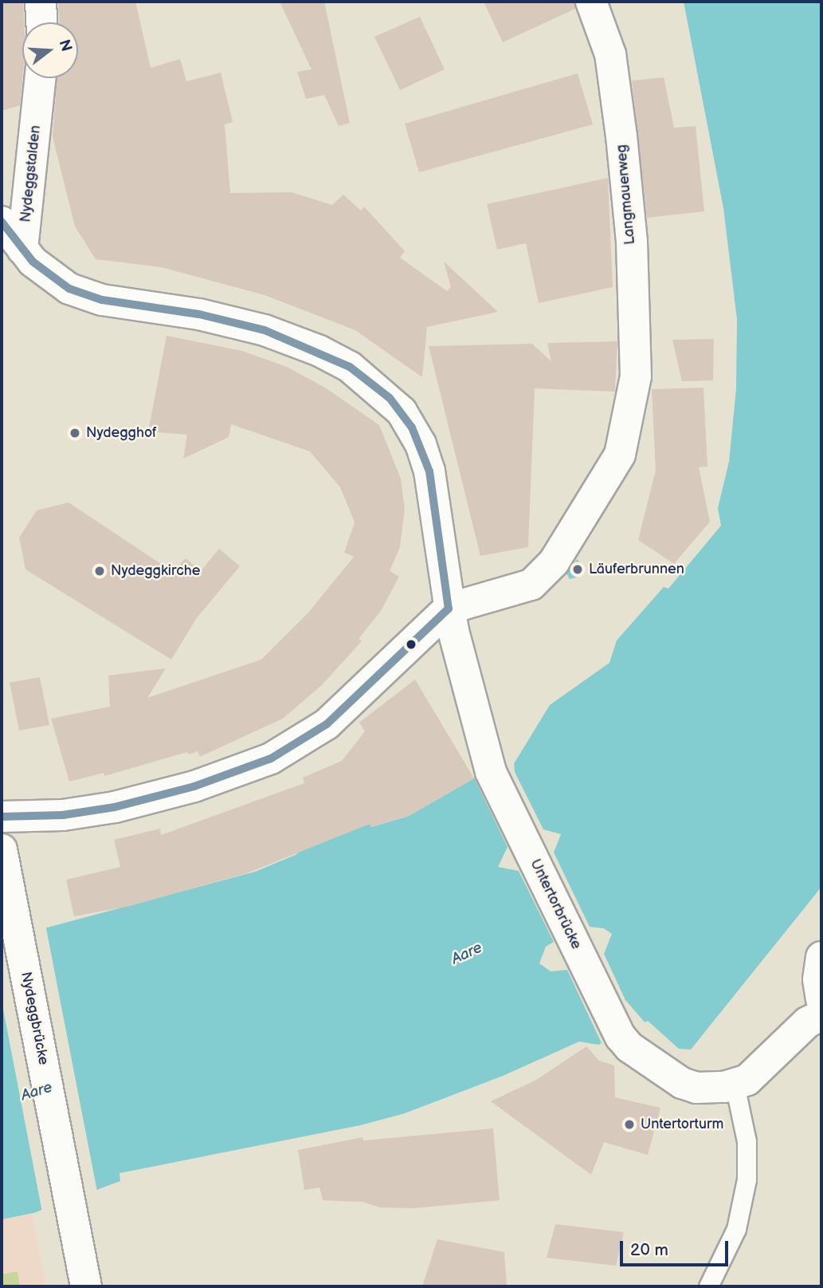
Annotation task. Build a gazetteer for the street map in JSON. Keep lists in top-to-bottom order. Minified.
{"streets":{"street":["Nydeggstalden","Langmauerweg","Untertorbrücke","Nydeggbrücke"]},"crossings":[["Nydeggstalden","Langmauerweg"],["Nydeggstalden","Untertorbrücke"],["Langmauerweg","Untertorbrücke"]],"water":["Aare"],"places":["Nydegghof","Läuferbrunnen","Nydeggkirche","Untertorturm"],"scale_bar":"20 m","north":"right"}
